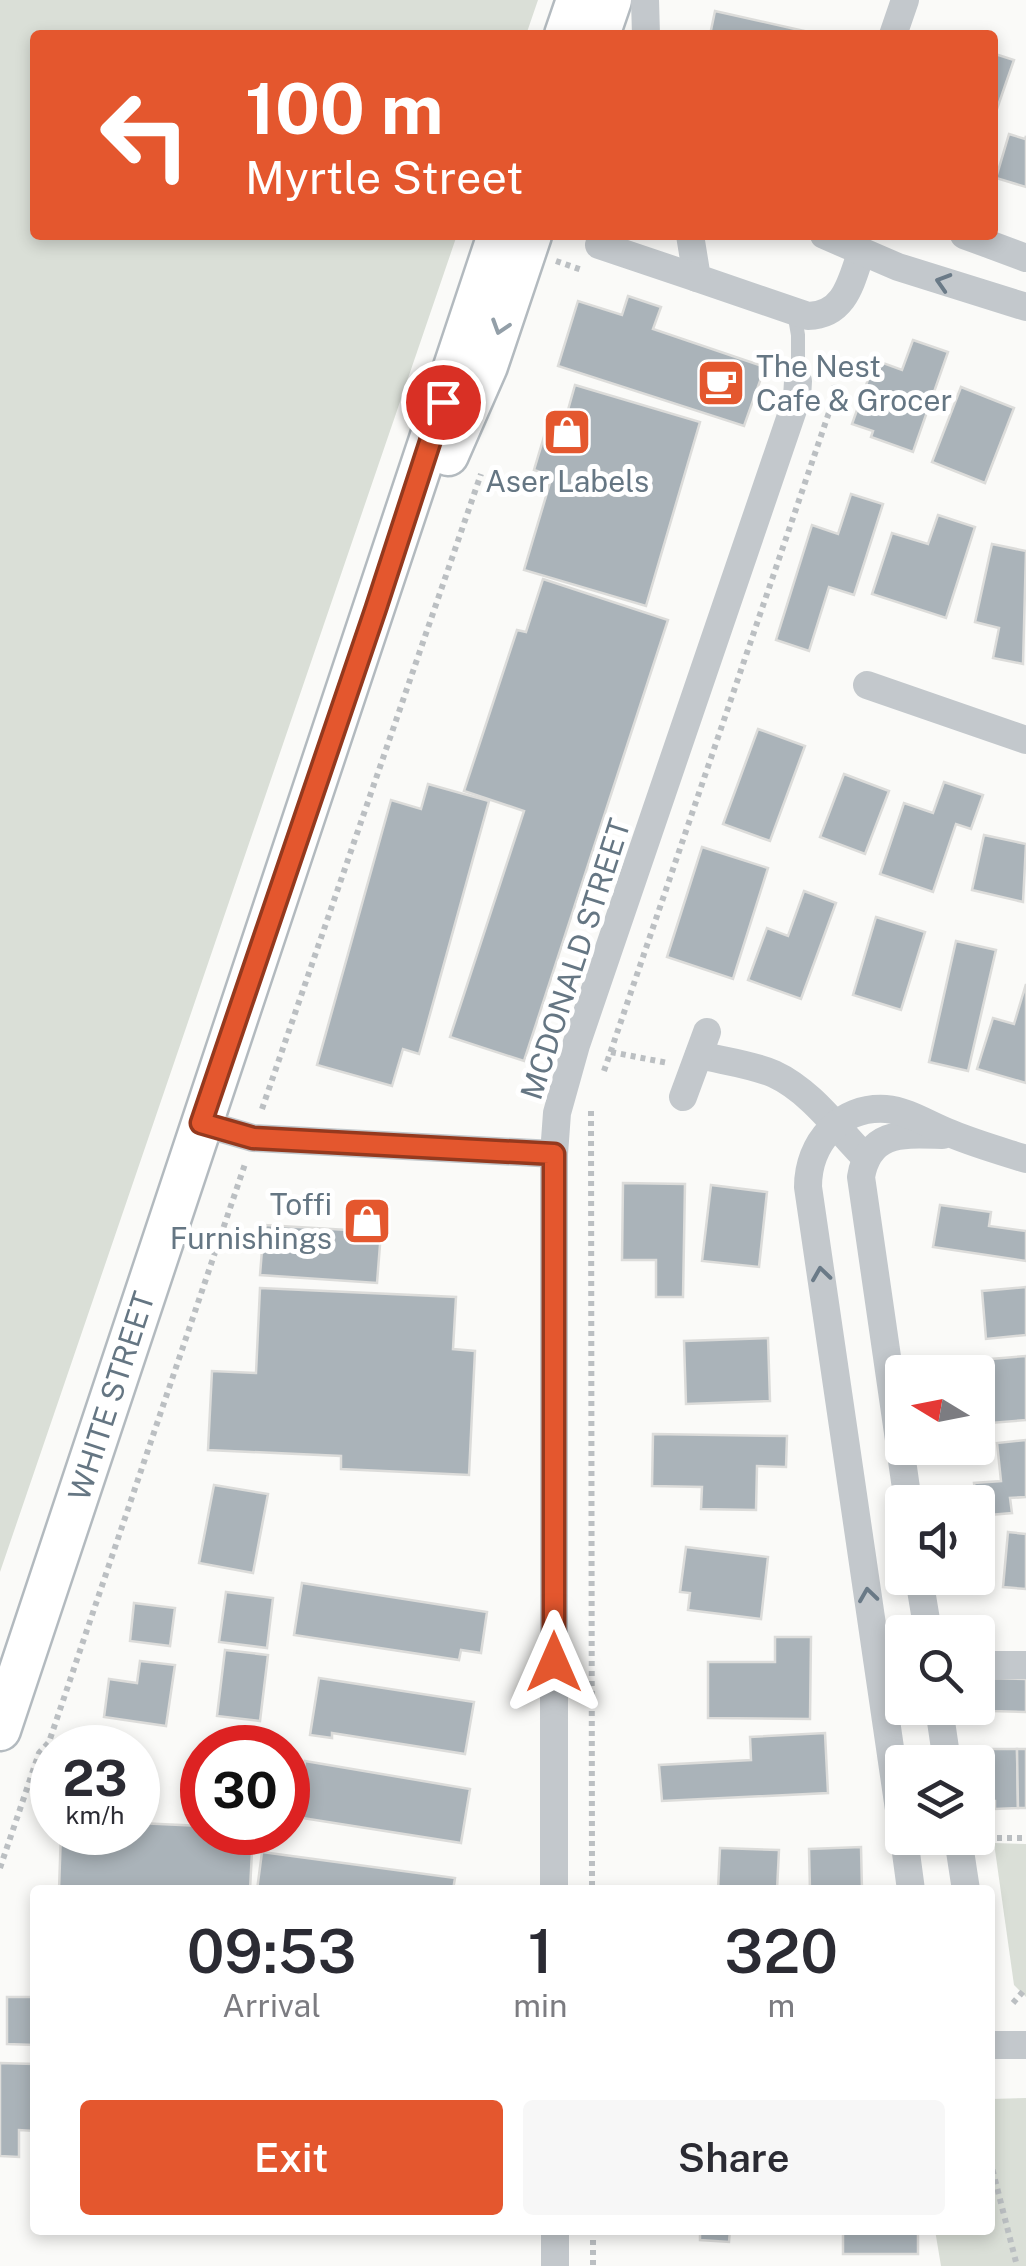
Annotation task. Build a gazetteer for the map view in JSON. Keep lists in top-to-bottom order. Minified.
{"streets":{"main road":["WHITE STREET"],"street":["MCDONALD STREET"]},"places":{"cafe":["The Nest Cafe & Grocer"],"shop":["Aser Labels","Toffi Furnishings"]},"north":"left","page":{"turn":["100 m","Myrtle Street"],"speed":"23 km/h","limit":"30","eta":["09:53","Arrival","1","min","320","m"],"buttons":["Exit","Share"]}}
